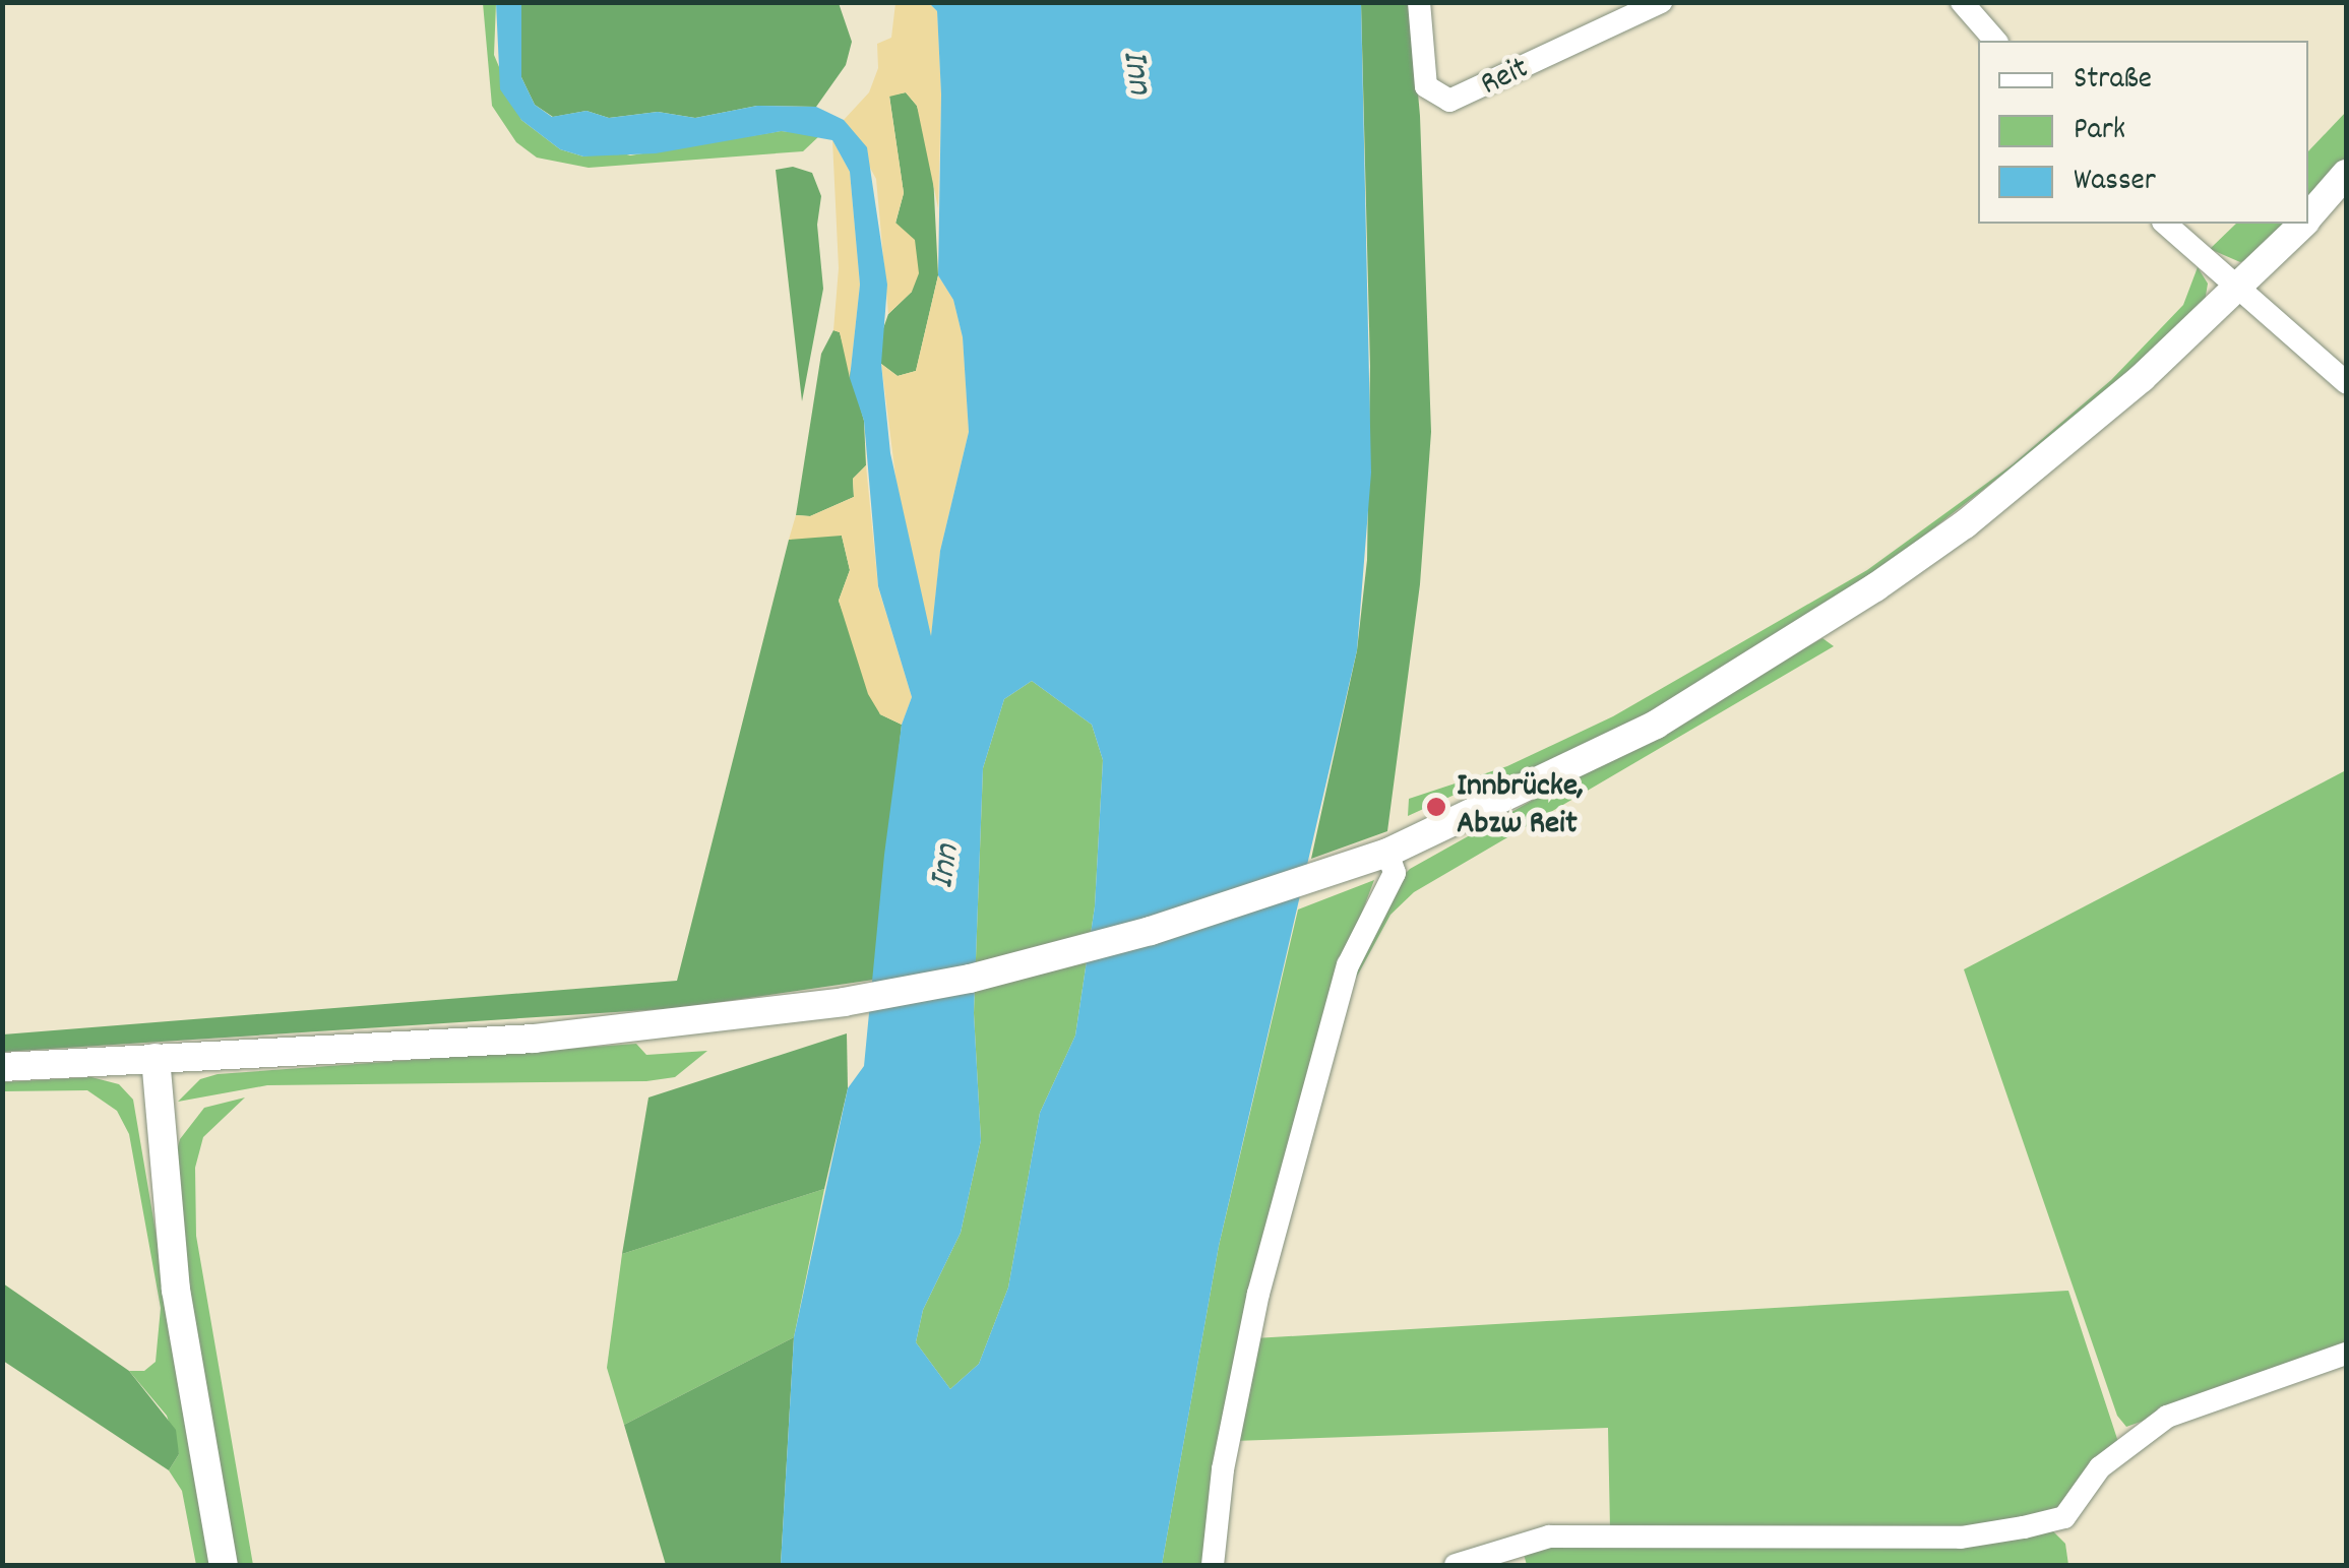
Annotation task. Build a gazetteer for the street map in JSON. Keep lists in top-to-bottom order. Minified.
{"streets":{"street":["Reit"]},"water":["Inn"],"places":["Innbrücke, Abzw Reit"],"legend":["Straße","Park","Wasser"]}
